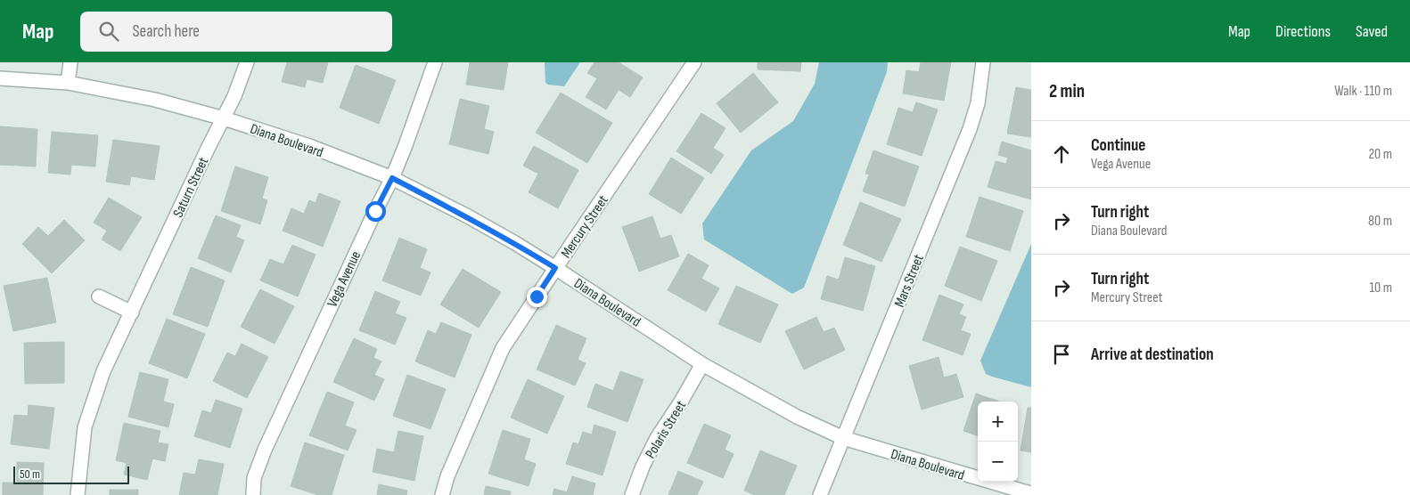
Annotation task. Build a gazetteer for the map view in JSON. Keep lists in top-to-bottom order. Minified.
{"streets":{"street":["Diana Boulevard","Saturn Street","Mercury Street","Vega Avenue","Mars Street","Polaris Street"]},"crossings":[["Diana Boulevard","Saturn Street"],["Diana Boulevard","Mercury Street"],["Diana Boulevard","Vega Avenue"],["Diana Boulevard","Mars Street"],["Diana Boulevard","Polaris Street"]],"scale_bar":"50 m","page":{"header":"Map","search":"Search here","nav":["Map","Directions","Saved"],"heading":["2 min","Walk · 110 m"],"list":[["Continue","Vega Avenue","20 m"],["Turn right","Diana Boulevard","80 m"],["Turn right","Mercury Street","10 m"],"Arrive at destination"],"map_buttons":["+","−"],"scale":"50 m"}}
